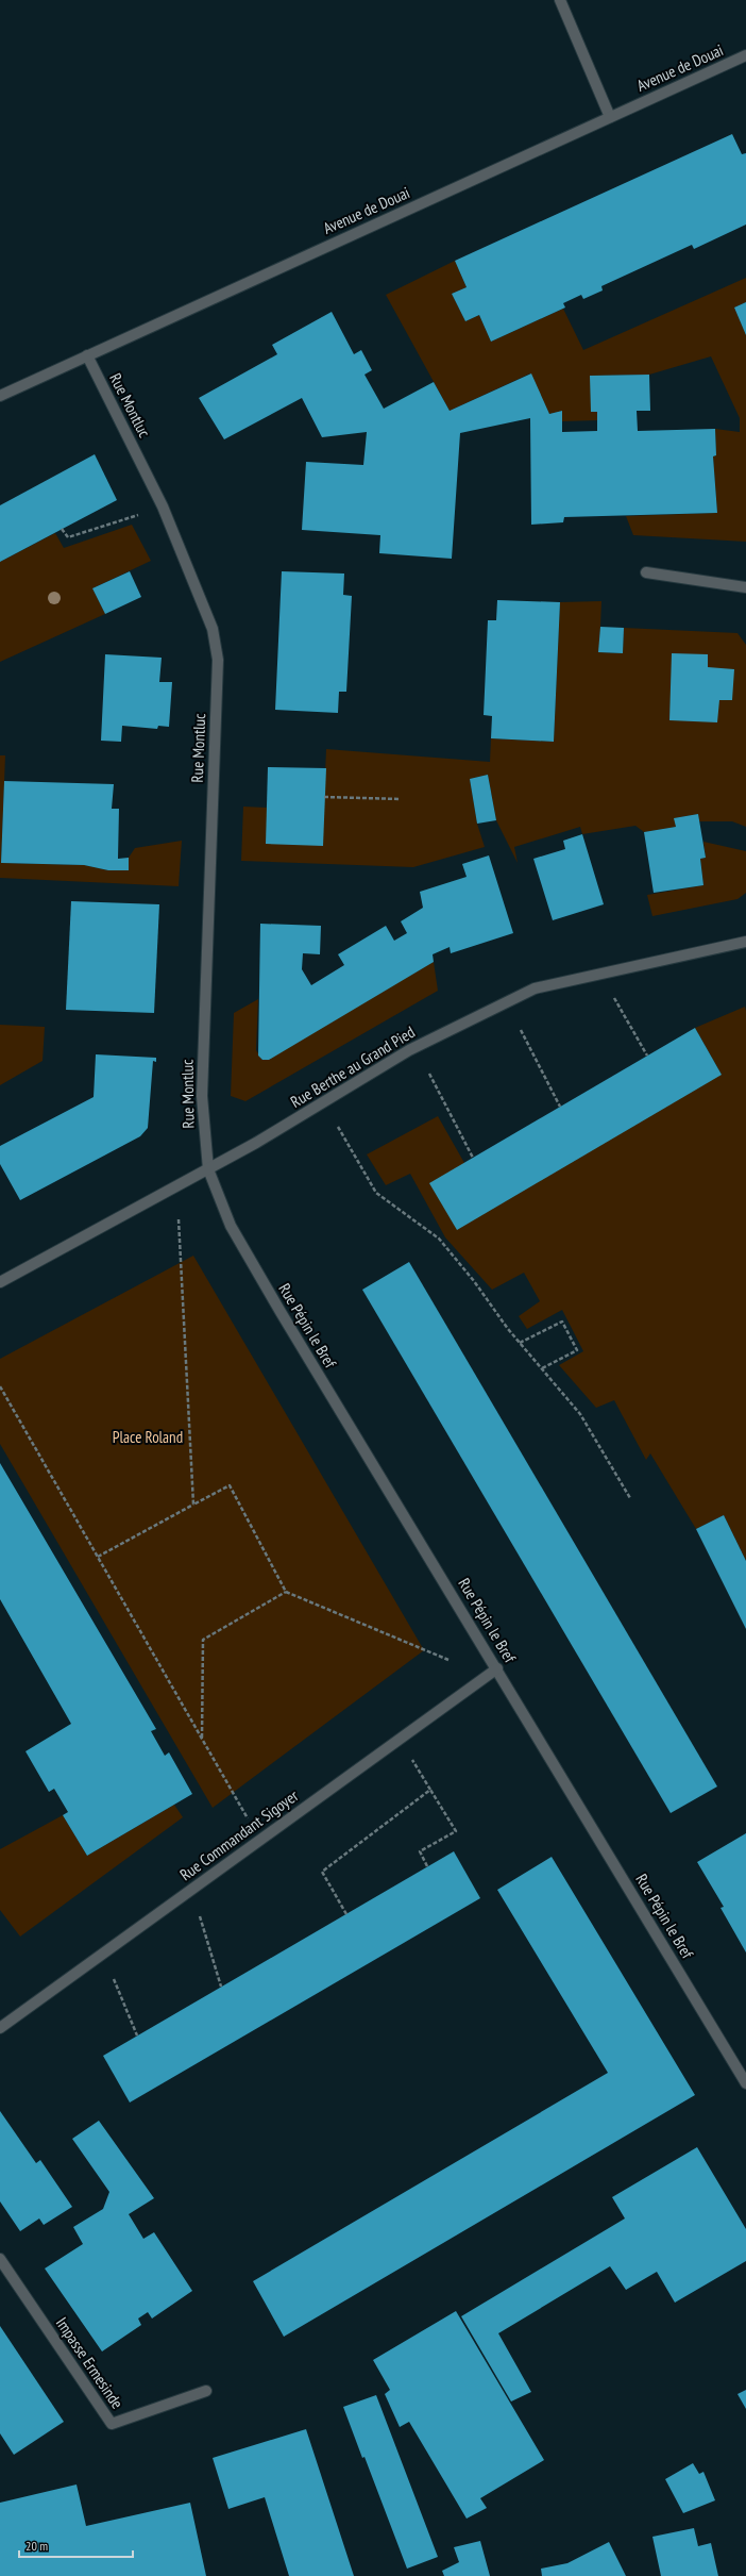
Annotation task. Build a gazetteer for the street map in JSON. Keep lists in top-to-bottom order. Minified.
{"streets":{"street":["Avenue de Douai","Rue Montluc","Rue Berthe au Grand Pied","Rue Pépin le Bref","Rue Commandant Sigoyer","Impasse Ermesinde"]},"crossings":[["Avenue de Douai","Rue Montluc"],["Rue Montluc","Rue Berthe au Grand Pied"],["Rue Montluc","Rue Pépin le Bref"],["Rue Berthe au Grand Pied","Rue Pépin le Bref"],["Rue Pépin le Bref","Rue Commandant Sigoyer"]],"parks":["Place Roland"],"scale_bar":"20 m"}
